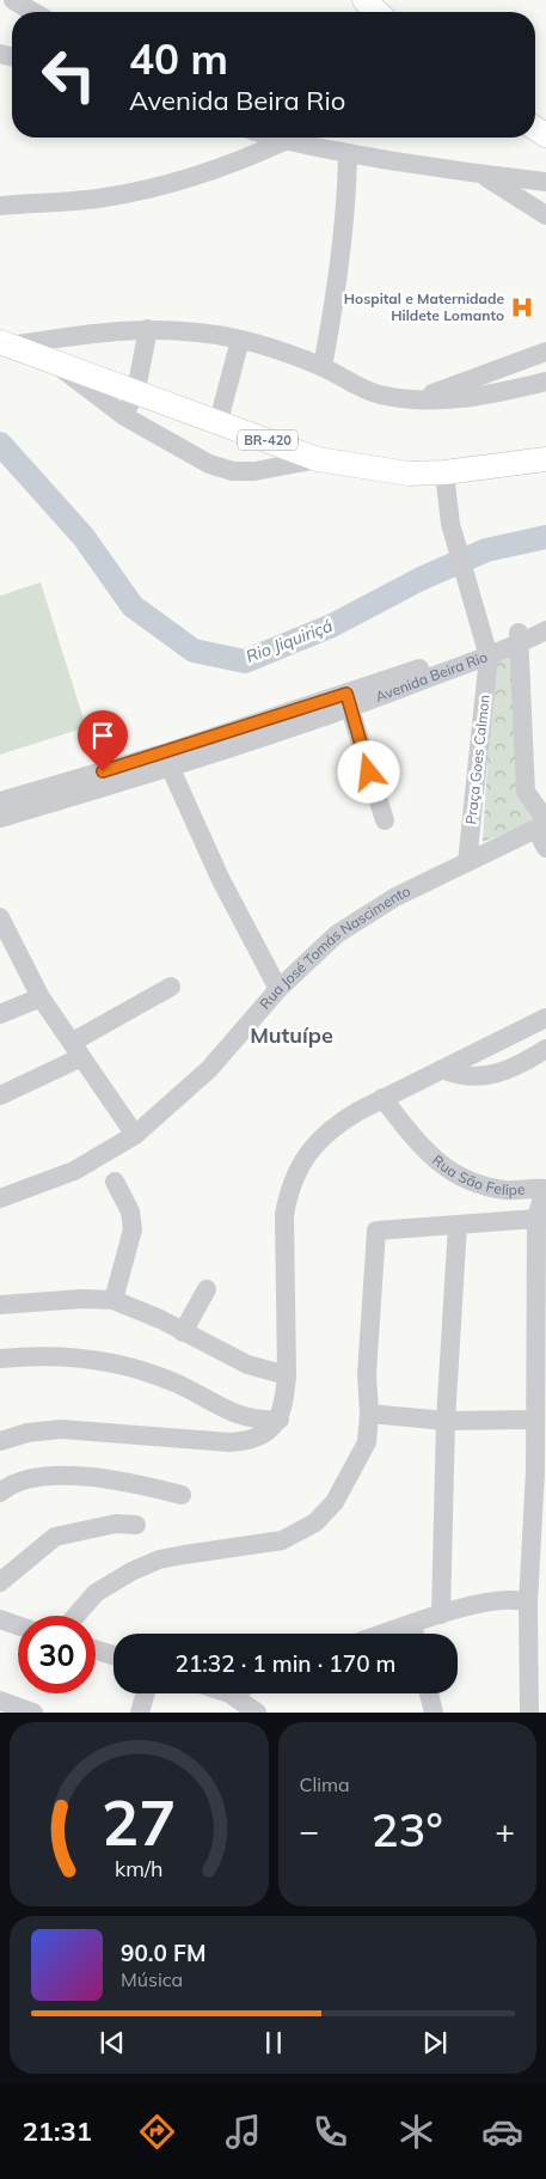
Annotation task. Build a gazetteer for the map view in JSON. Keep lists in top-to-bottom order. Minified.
{"streets":{"main road":["BR-420"],"street":["Avenida Beira Rio","Praça Goes Calmon","Rua José Tomás Nascimento","Rua São Felipe"]},"crossings":[["Avenida Beira Rio","Praça Goes Calmon"],["Praça Goes Calmon","Rua José Tomás Nascimento"]],"districts":["Mutuípe"],"water":["Rio Jiquiriçá"],"places":{"hospital":["Hospital e Maternidade Hildete Lomanto"]},"page":{"turn":["40 m","Avenida Beira Rio"],"limit":"30","trip":"21:32 · 1 min · 170 m","tile":"Clima","heat":["−","23°","+"],"song":["90.0 FM","Música"],"tabs":"21:31","gauge":["27","km/h"]}}
